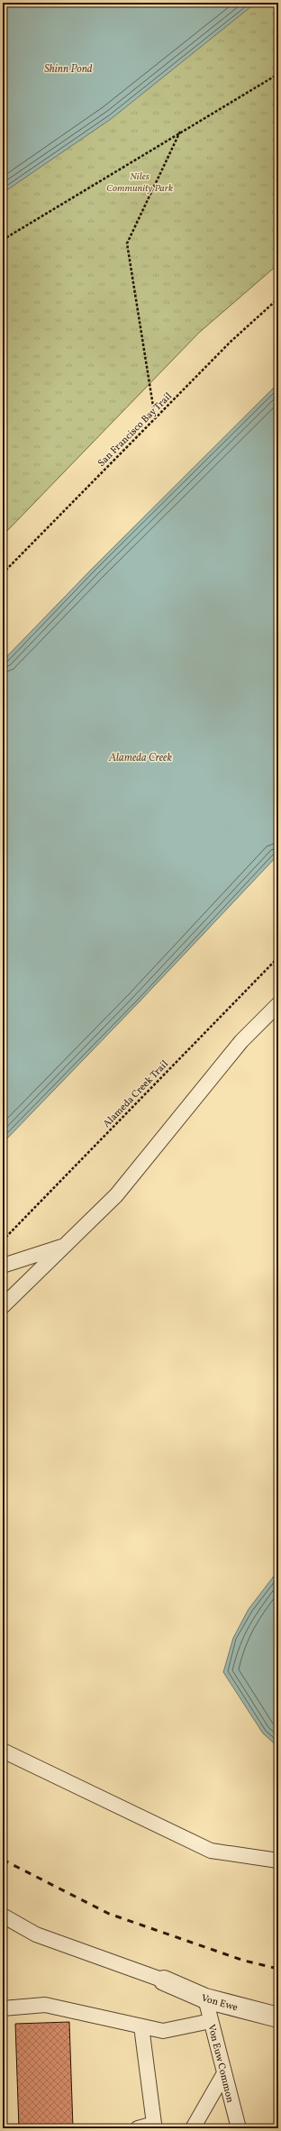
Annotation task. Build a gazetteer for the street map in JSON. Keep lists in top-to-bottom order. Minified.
{"streets":{"street":["Von Ewe"],"lane":["Von Euw Common"],"path":["San Francisco Bay Trail","Alameda Creek Trail"]},"crossings":[["Von Ewe","Von Euw Common"]],"water":["Shinn Pond","Alameda Creek"],"parks":["Niles Community Park"]}
